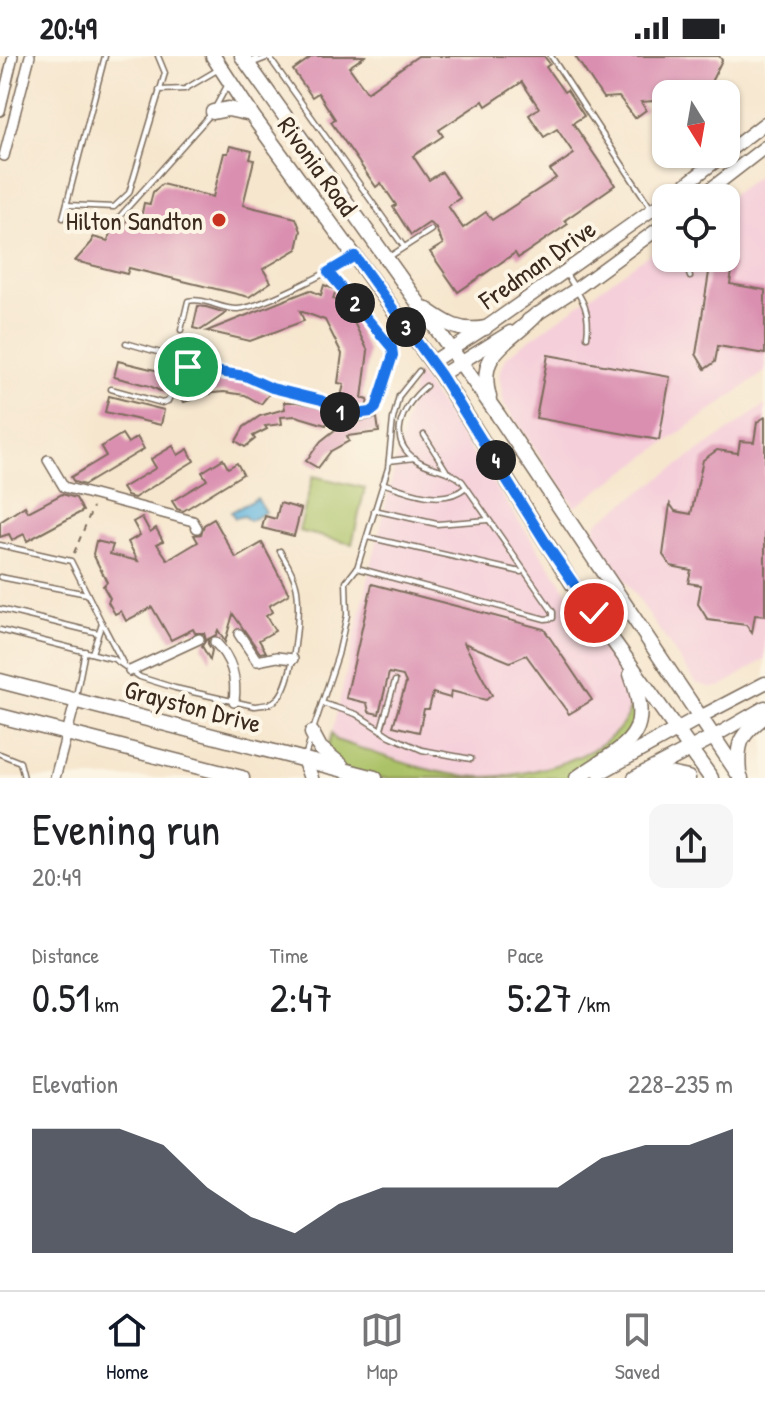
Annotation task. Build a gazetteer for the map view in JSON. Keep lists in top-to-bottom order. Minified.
{"streets":{"main road":["Rivonia Road","Grayston Drive"],"street":["Fredman Drive"]},"crossings":[["Rivonia Road","Fredman Drive"]],"places":["Hilton Sandton"],"north":"bottom","page":{"status":"20:49","pins":["2","3","1","4"],"heading":["Evening run","20:49"],"stats":[["Distance","0.51 km"],["Time","2:47"],["Pace","5:27 /km"]],"chart":["Elevation","228–235 m"],"tabs":["Home","Map","Saved"]}}
